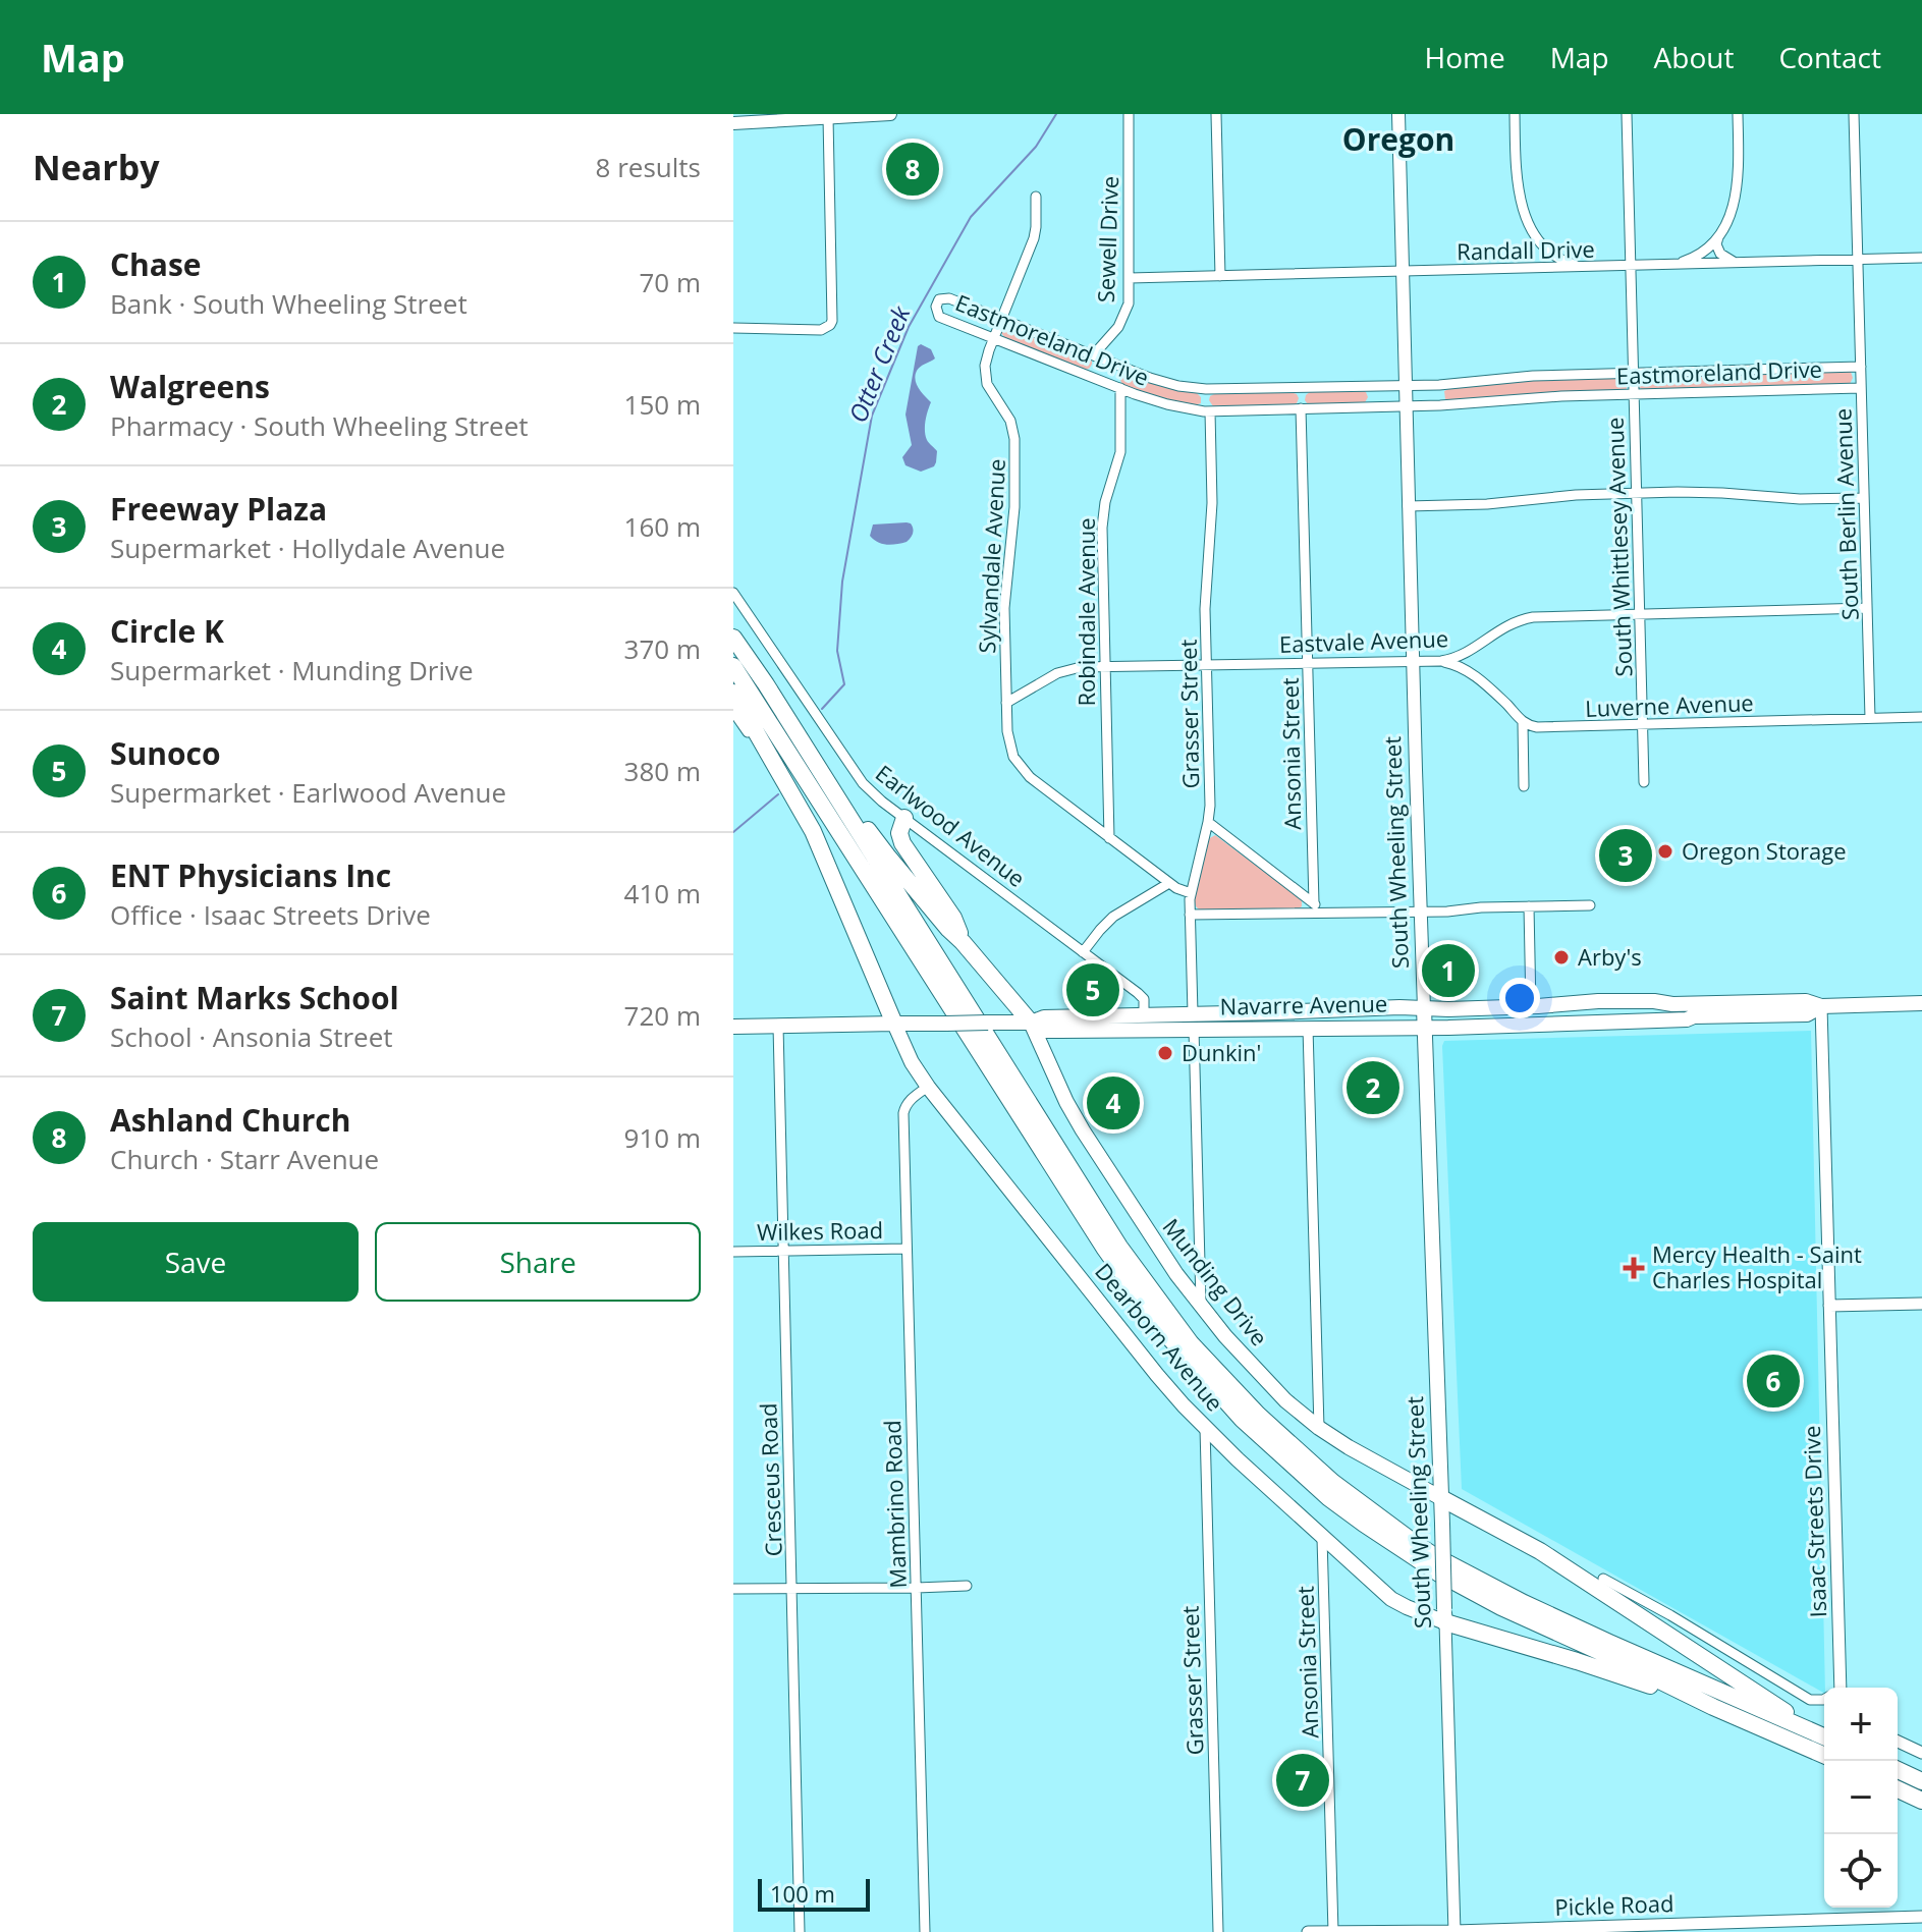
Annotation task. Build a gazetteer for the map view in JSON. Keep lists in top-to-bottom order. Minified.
{"streets":{"main road":["South Wheeling Street","Navarre Avenue","Munding Drive","Dearborn Avenue"],"street":["Sewell Drive","Randall Drive","Eastmoreland Drive","South Berlin Avenue","South Whittlesey Avenue","Sylvandale Avenue","Robindale Avenue","Eastvale Avenue","Luverne Avenue","Grasser Street","Ansonia Street","Earlwood Avenue","Wilkes Road","Cresceus Road","Mambrino Road","Isaac Streets Drive","Pickle Road"]},"crossings":[["Sewell Drive","Randall Drive"],["Sewell Drive","Eastmoreland Drive"],["Randall Drive","South Berlin Avenue"],["Randall Drive","South Whittlesey Avenue"],["Randall Drive","South Wheeling Street"],["Eastmoreland Drive","South Berlin Avenue"],["Eastmoreland Drive","South Whittlesey Avenue"],["Eastmoreland Drive","Sylvandale Avenue"],["Eastmoreland Drive","Robindale Avenue"],["Eastmoreland Drive","Grasser Street"],["Eastmoreland Drive","Ansonia Street"],["Eastmoreland Drive","South Wheeling Street"],["South Berlin Avenue","Eastvale Avenue"],["South Berlin Avenue","Luverne Avenue"],["South Whittlesey Avenue","Eastvale Avenue"],["South Whittlesey Avenue","Luverne Avenue"],["Sylvandale Avenue","Robindale Avenue"],["Sylvandale Avenue","Eastvale Avenue"],["Sylvandale Avenue","Grasser Street"],["Robindale Avenue","Eastvale Avenue"],["Eastvale Avenue","Grasser Street"],["Eastvale Avenue","Ansonia Street"],["Eastvale Avenue","South Wheeling Street"],["Grasser Street","Navarre Avenue"],["Grasser Street","Munding Drive"],["Grasser Street","Dearborn Avenue"],["Ansonia Street","Dearborn Avenue"],["Ansonia Street","Pickle Road"],["Earlwood Avenue","Navarre Avenue"],["South Wheeling Street","Navarre Avenue"],["South Wheeling Street","Munding Drive"],["South Wheeling Street","Dearborn Avenue"],["South Wheeling Street","Pickle Road"],["Navarre Avenue","Munding Drive"],["Navarre Avenue","Dearborn Avenue"],["Navarre Avenue","Cresceus Road"],["Navarre Avenue","Isaac Streets Drive"],["Wilkes Road","Cresceus Road"],["Wilkes Road","Mambrino Road"],["Dearborn Avenue","Mambrino Road"]],"districts":["Oregon"],"water":["Otter Creek"],"places":{"other":["Oregon Storage","Arby's","Dunkin'"],"health":["Mercy Health - Saint Charles Hospital"]},"scale_bar":"100 m","page":{"header":"Map","nav":["Home","Map","About","Contact"],"heading":["Nearby","8 results"],"pins":["8","3","1","5","2","4","6","7"],"list":[{"mark":"1","name":"Chase","note":"Bank · South Wheeling Street","value":"70 m"},{"mark":"2","name":"Walgreens","note":"Pharmacy · South Wheeling Street","value":"150 m"},{"mark":"3","name":"Freeway Plaza","note":"Supermarket · Hollydale Avenue","value":"160 m"},{"mark":"4","name":"Circle K","note":"Supermarket · Munding Drive","value":"370 m"},{"mark":"5","name":"Sunoco","note":"Supermarket · Earlwood Avenue","value":"380 m"},{"mark":"6","name":"ENT Physicians Inc","note":"Office · Isaac Streets Drive","value":"410 m"},{"mark":"7","name":"Saint Marks School","note":"School · Ansonia Street","value":"720 m"},{"mark":"8","name":"Ashland Church","note":"Church · Starr Avenue","value":"910 m"}],"buttons":["Save","Share"],"map_buttons":["+","−"],"scale":"100 m"}}
